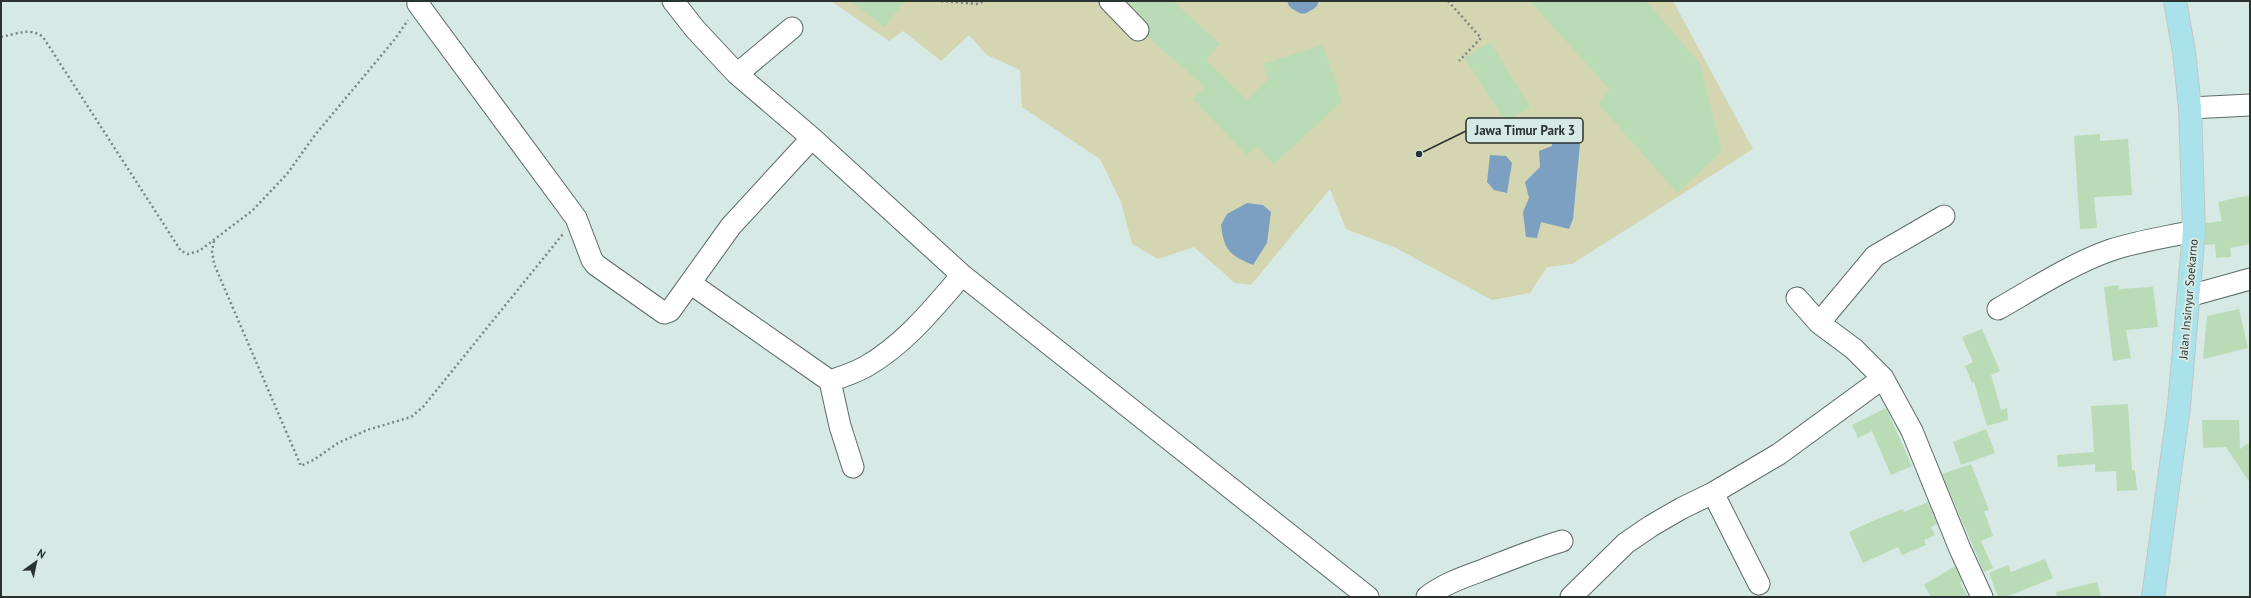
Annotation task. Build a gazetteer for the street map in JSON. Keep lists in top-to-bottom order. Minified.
{"streets":{"main road":["Jalan Insinyur Soekarno"]},"places":["Jawa Timur Park 3"],"north":"top right"}
